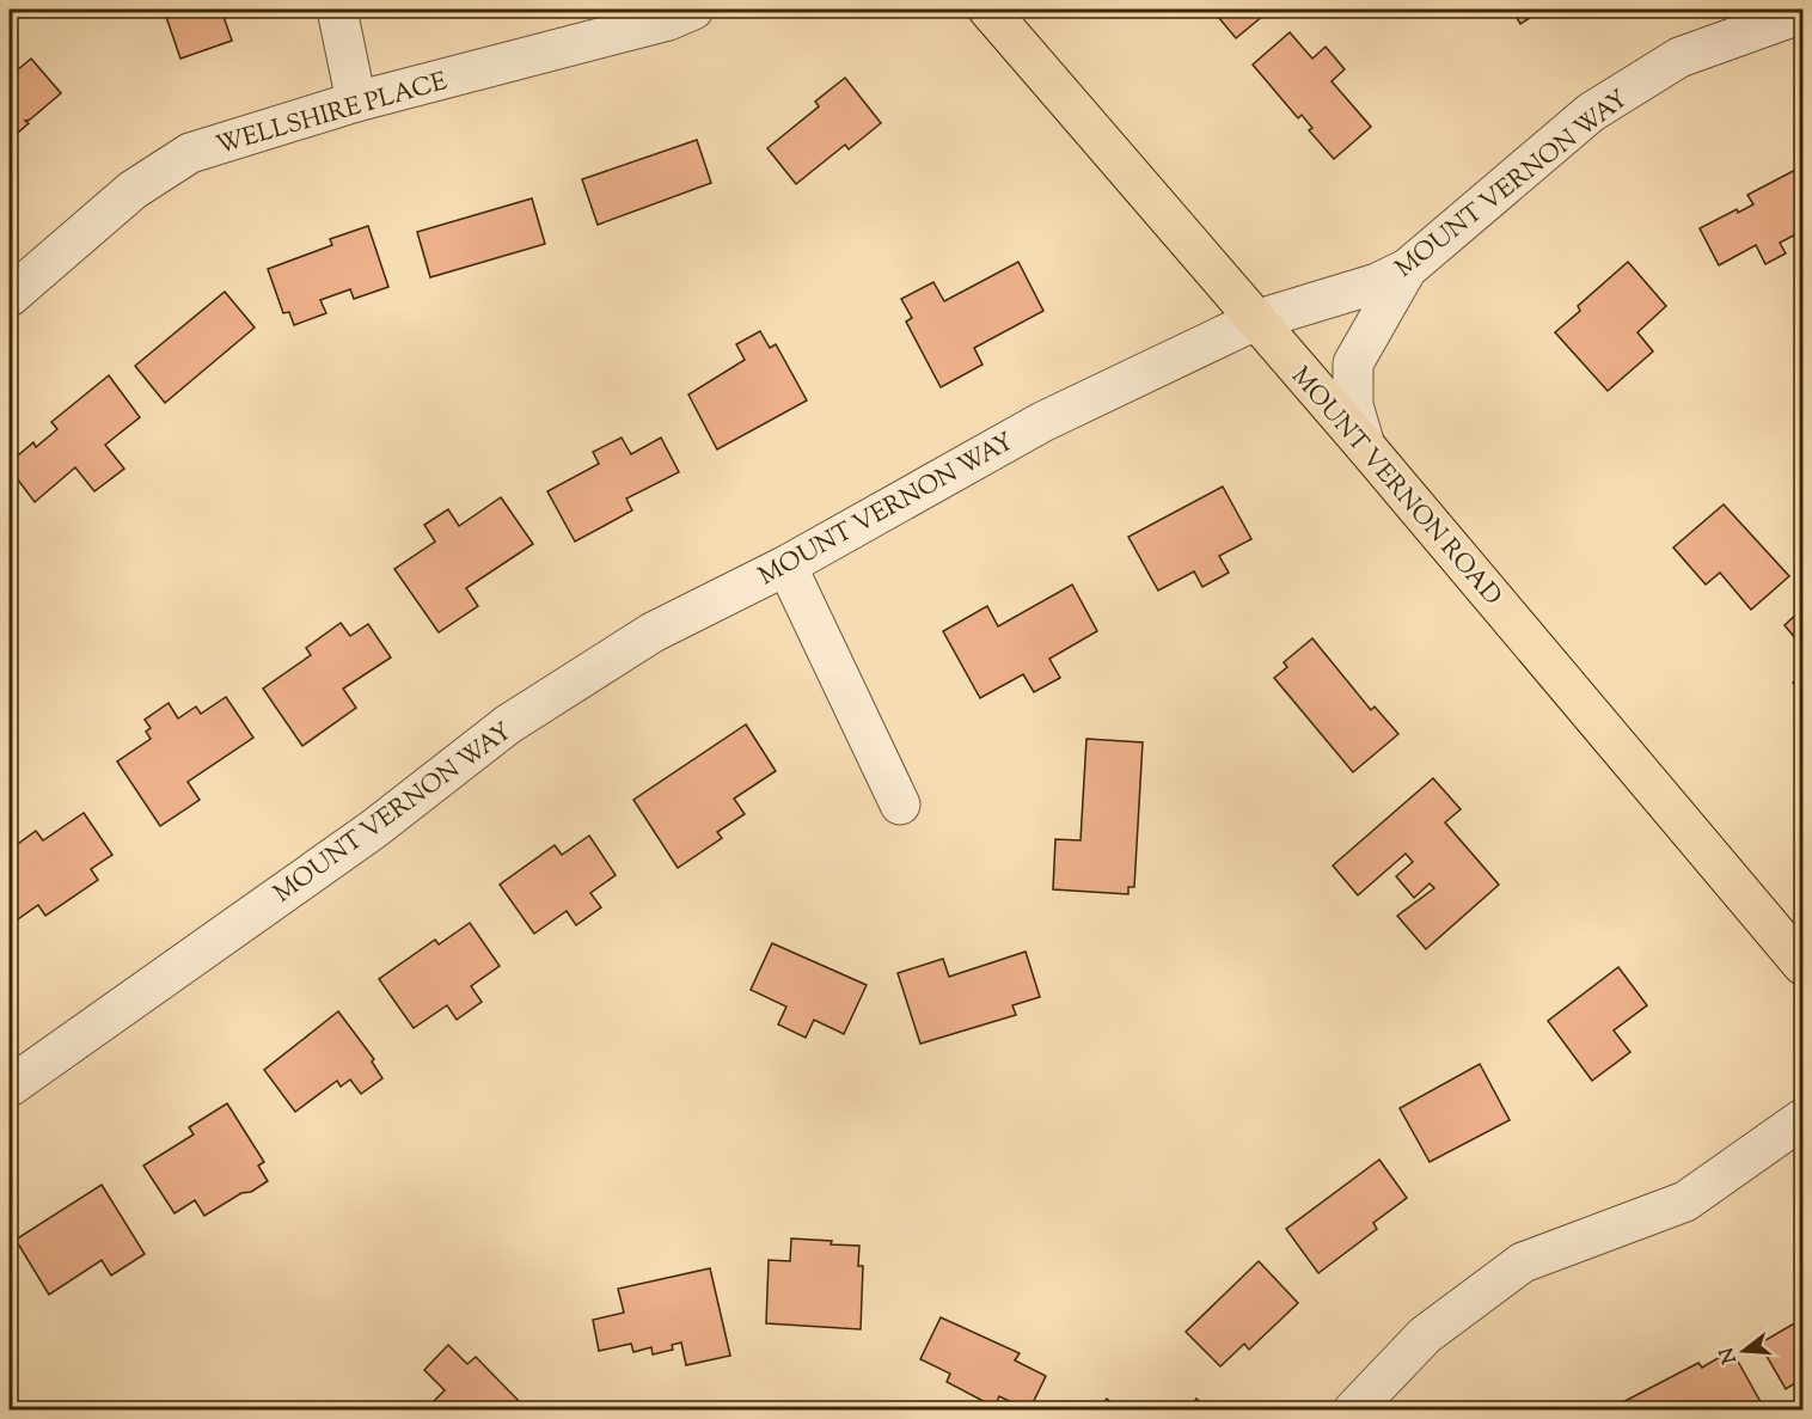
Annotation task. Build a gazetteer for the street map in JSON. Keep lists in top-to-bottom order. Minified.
{"streets":{"main road":["MOUNT VERNON ROAD"],"street":["WELLSHIRE PLACE","MOUNT VERNON WAY"]},"crossings":[["MOUNT VERNON WAY","MOUNT VERNON ROAD"]],"north":"left"}
